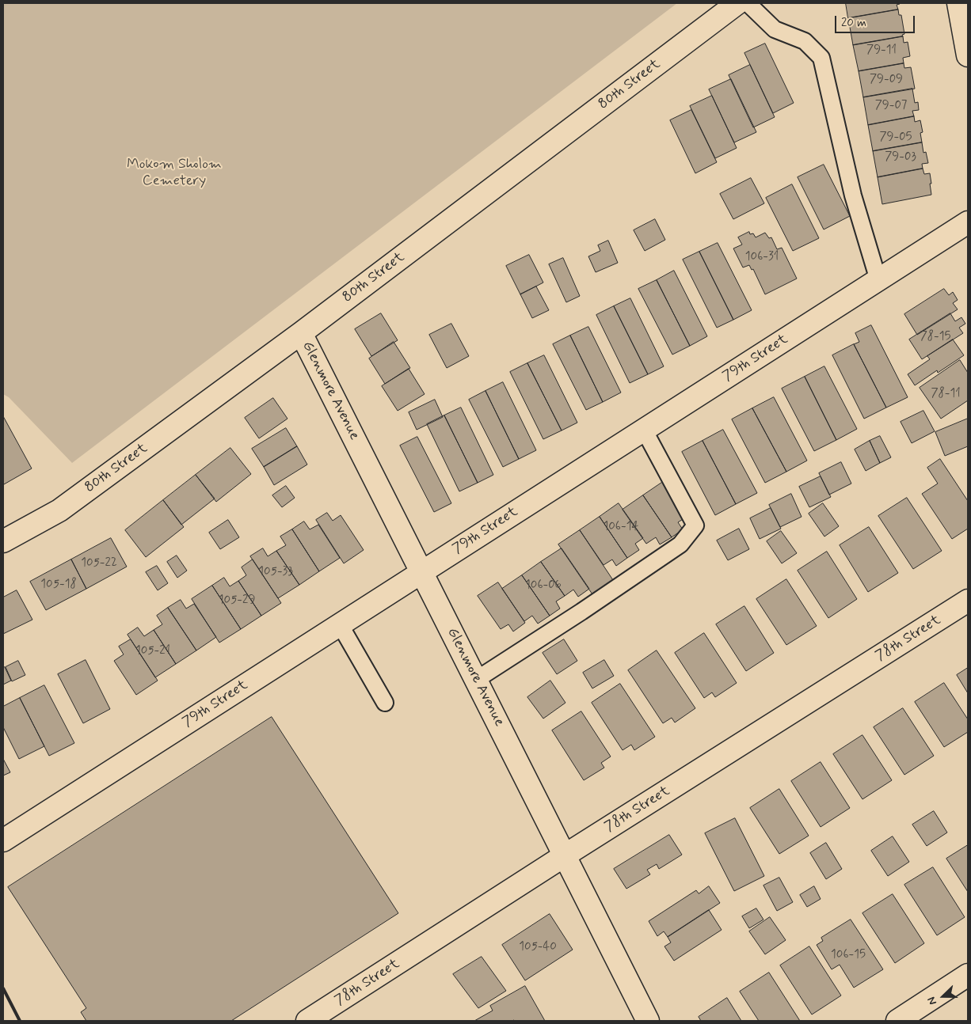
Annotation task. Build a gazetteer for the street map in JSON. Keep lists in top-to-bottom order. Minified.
{"streets":{"street":["80th Street","79th Street","Glenmore Avenue","78th Street"]},"crossings":[["80th Street","Glenmore Avenue"],["79th Street","Glenmore Avenue"],["Glenmore Avenue","78th Street"]],"parks":["Mokom Sholom Cemetery"],"house_numbers":["79-11","79-09","79-07","79-05","79-03","106-31","78-15","78-11","106-14","105-22","105-33","105-18","106-06","105-29","105-21","105-40","106-15"],"scale_bar":"20 m","north":"left"}
